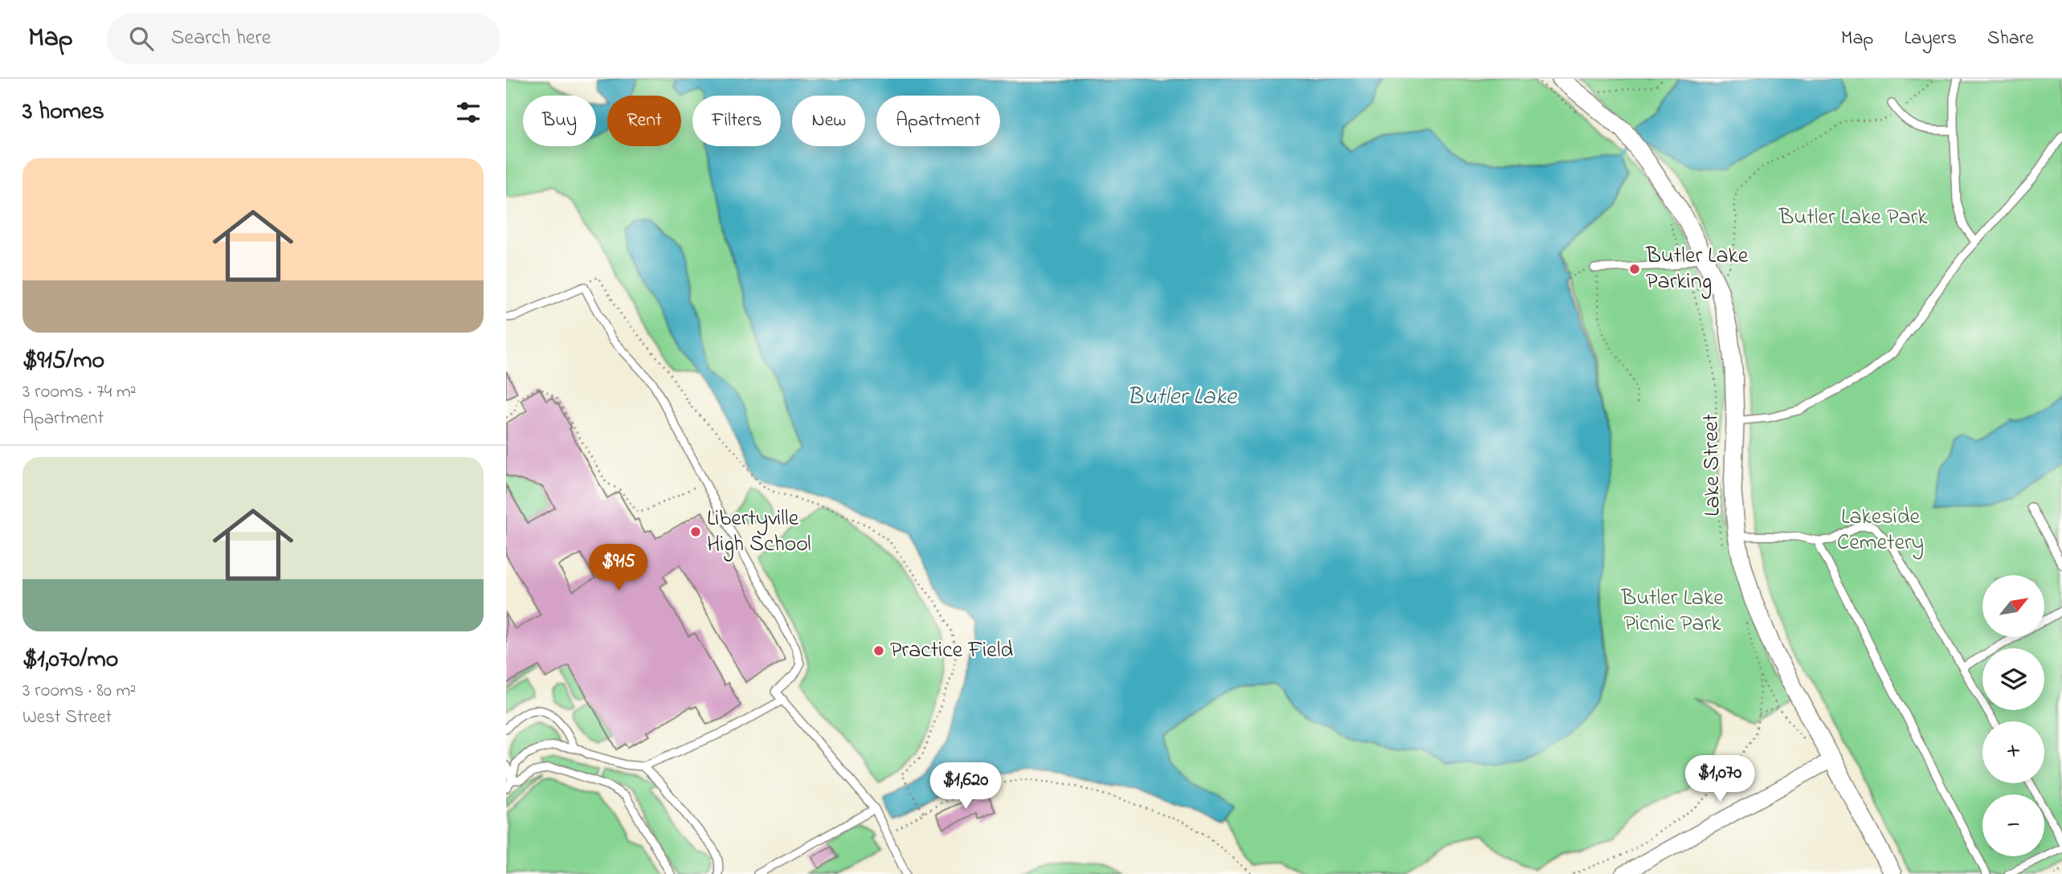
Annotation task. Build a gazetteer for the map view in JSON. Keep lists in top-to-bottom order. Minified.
{"streets":{"street":["Lake Street"]},"water":["Butler Lake"],"parks":["Butler Lake Park","Lakeside Cemetery","Butler Lake Picnic Park"],"places":["Butler Lake Parking","Libertyville High School","Practice Field"],"north":"top right","page":{"header":"Map","search":"Search here","nav":["Map","Layers","Share"],"heading":"3 homes","chip":["Buy","Rent","Filters","New","Apartment"],"list":[{"name":"$915/mo","note":"3 rooms · 74 m² · Apartment"},{"name":"$1,070/mo","note":"3 rooms · 80 m² · West Street"}],"price":["$915","$1,070","$1,620"],"map_buttons":["+","−"]}}
